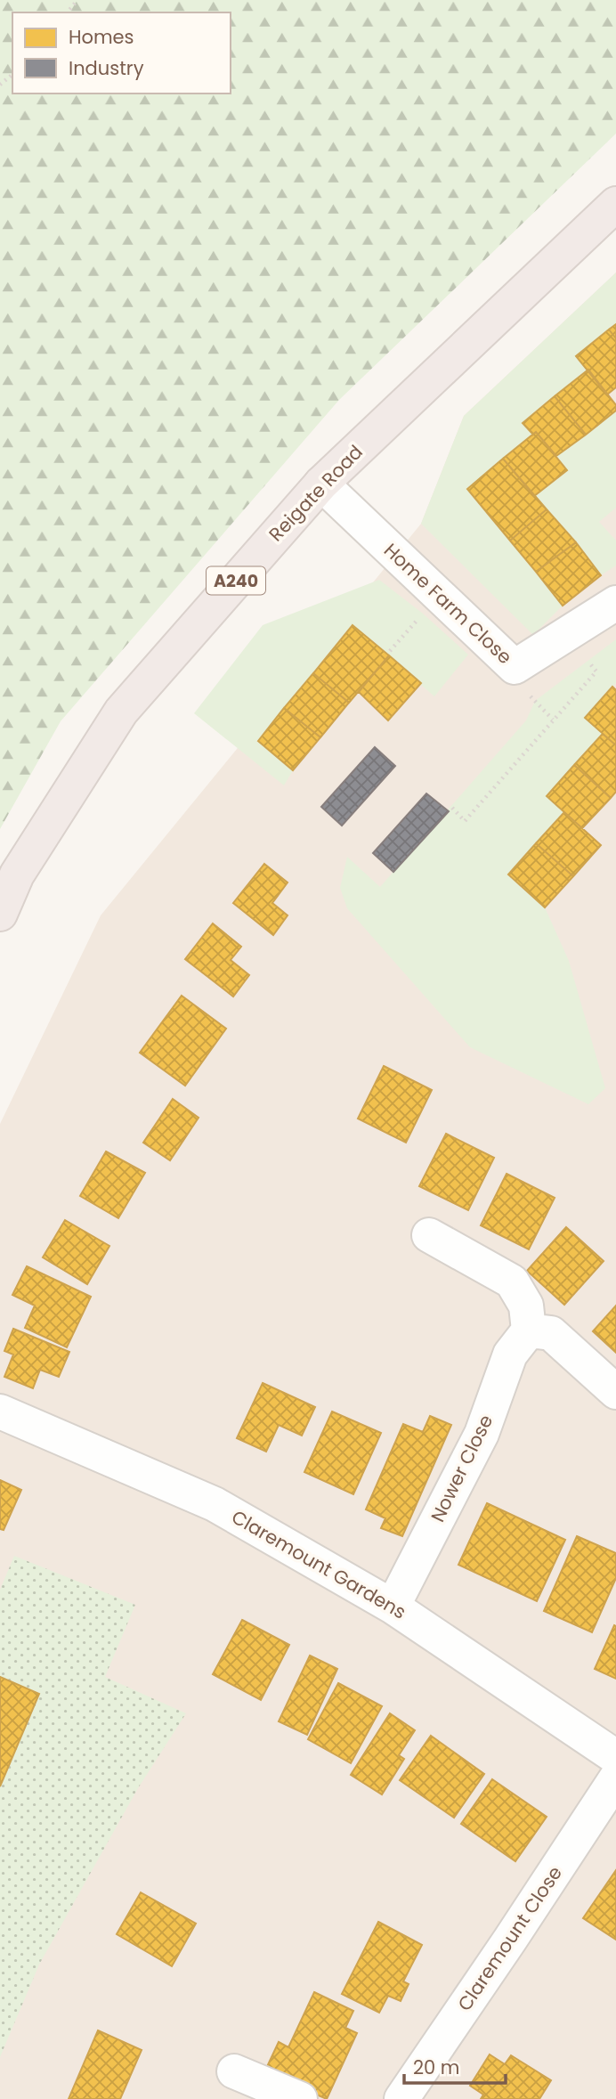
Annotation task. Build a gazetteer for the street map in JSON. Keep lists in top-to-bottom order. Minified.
{"streets":{"highway":["Reigate Road","A240"],"street":["Home Farm Close","Nower Close","Claremount Gardens","Claremount Close"]},"crossings":[["Reigate Road","Home Farm Close"],["Nower Close","Claremount Gardens"]],"legend":["Homes","Industry"],"scale_bar":"20 m"}
